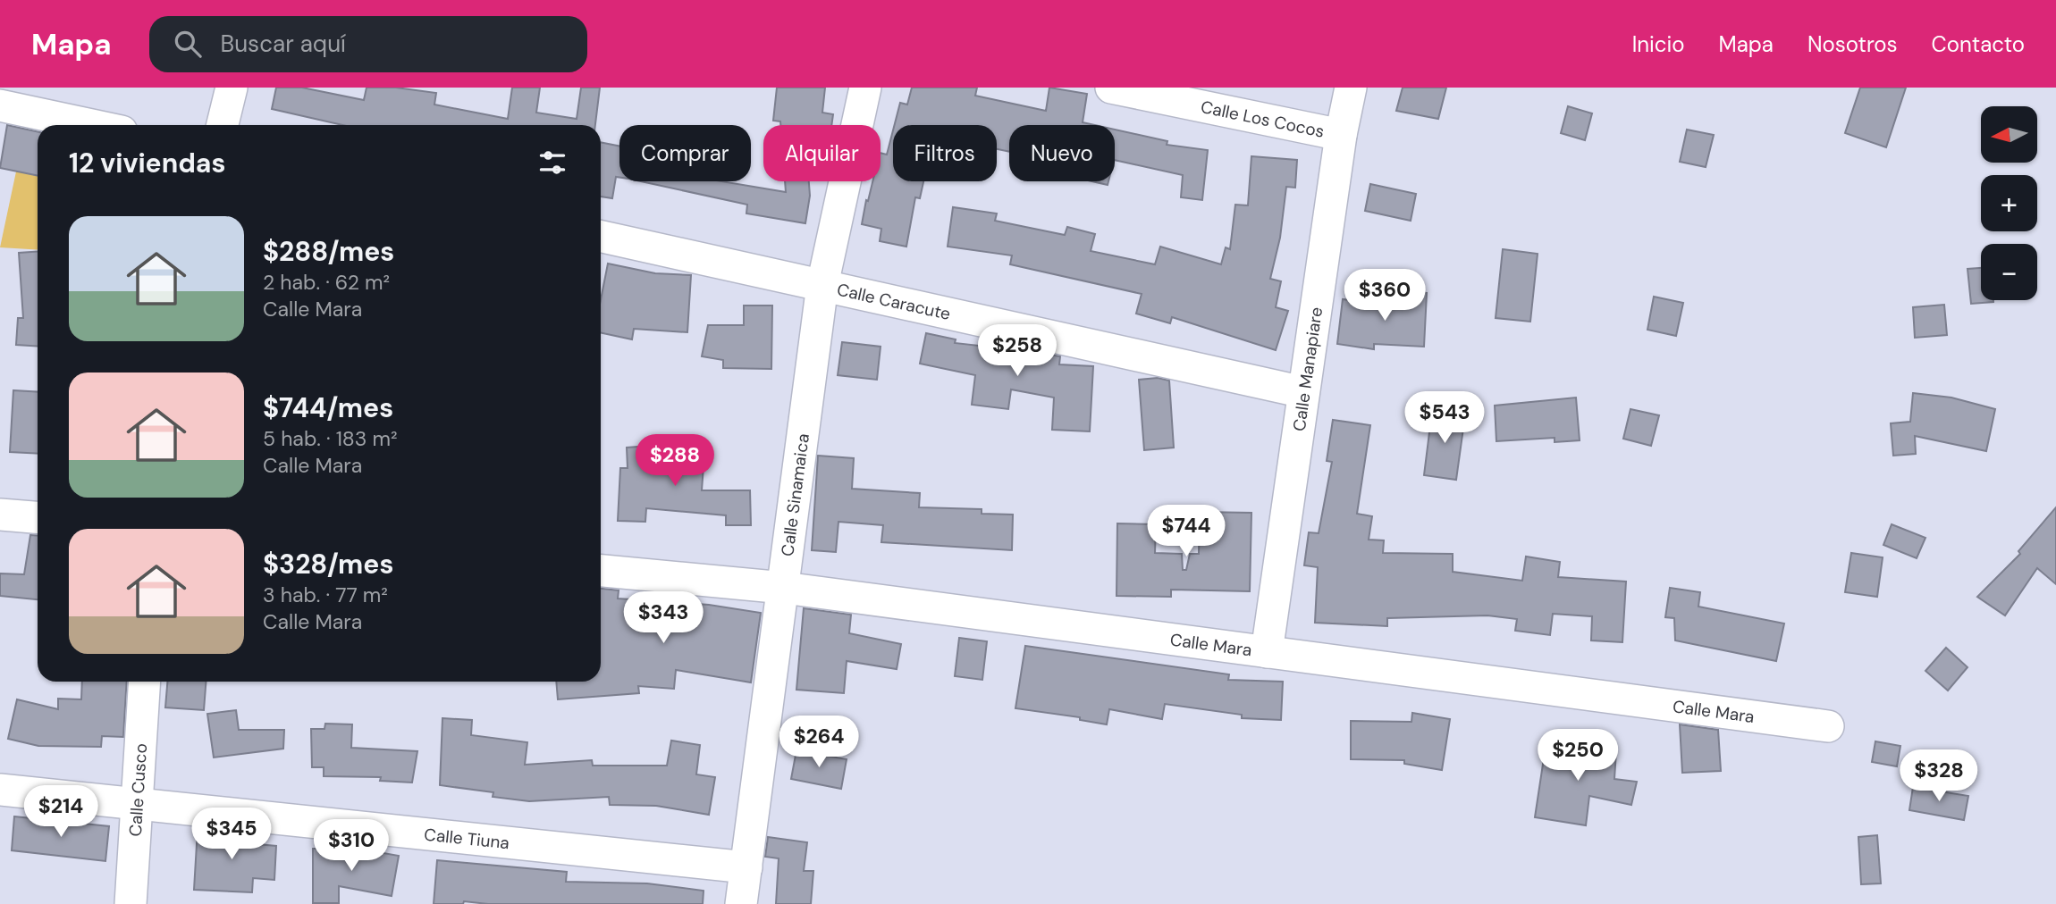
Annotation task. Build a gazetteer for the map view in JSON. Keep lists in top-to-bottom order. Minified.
{"streets":{"street":["Calle Los Cocos","Calle Caracute","Calle Manapiare","Calle Sinamaica","Calle Mara","Calle Cusco","Calle Tiuna"]},"crossings":[["Calle Los Cocos","Calle Manapiare"],["Calle Caracute","Calle Manapiare"],["Calle Caracute","Calle Sinamaica"],["Calle Manapiare","Calle Mara"],["Calle Sinamaica","Calle Mara"],["Calle Sinamaica","Calle Tiuna"],["Calle Cusco","Calle Tiuna"]],"north":"left","page":{"header":"Mapa","search":"Buscar aquí","nav":["Inicio","Mapa","Nosotros","Contacto"],"map_buttons":["+","−"],"chip":["Comprar","Alquilar","Filtros","Nuevo"],"heading":"12 viviendas","list":[{"name":"$288/mes","note":"2 hab. · 62 m² · Calle Mara"},{"name":"$744/mes","note":"5 hab. · 183 m² · Calle Mara"},{"name":"$328/mes","note":"3 hab. · 77 m² · Calle Mara"}],"price":["$360","$258","$543","$288","$744","$343","$264","$250","$328","$214","$345","$310"]}}
